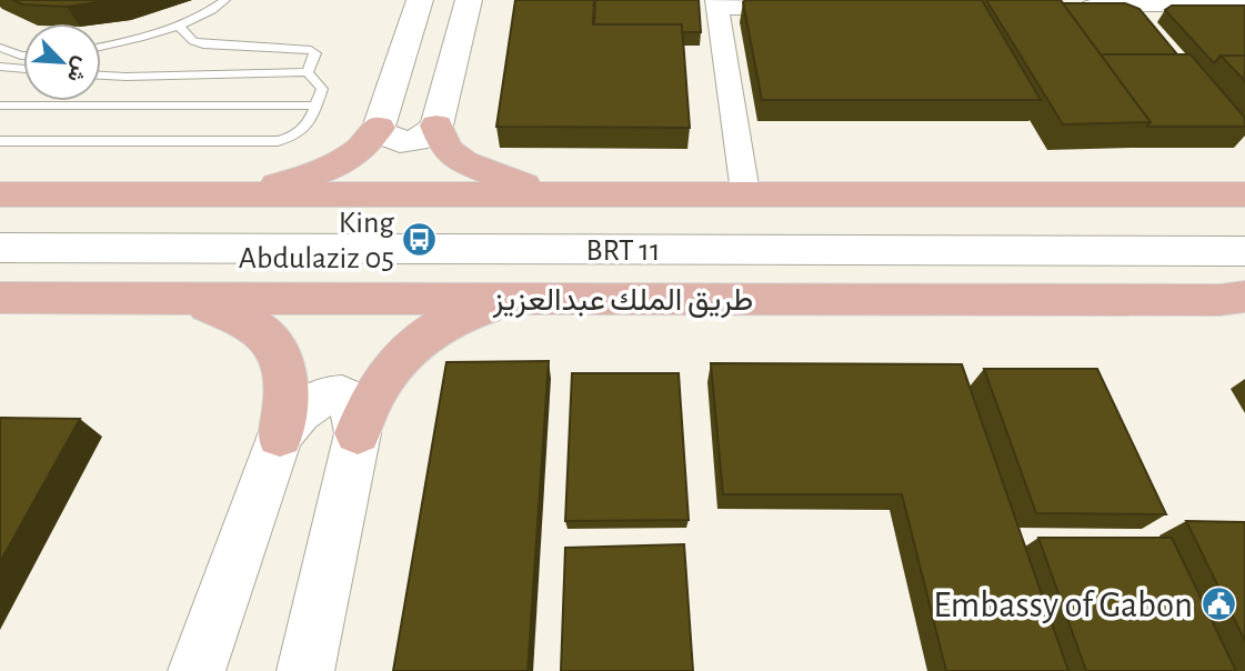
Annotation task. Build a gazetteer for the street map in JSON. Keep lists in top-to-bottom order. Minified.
{"streets":{"main road":["BRT 11","طريق الملك عبدالعزيز"]},"places":{"bus stop":["King Abdulaziz 05"],"public building":["Embassy of Gabon"]},"north":"bottom right"}
